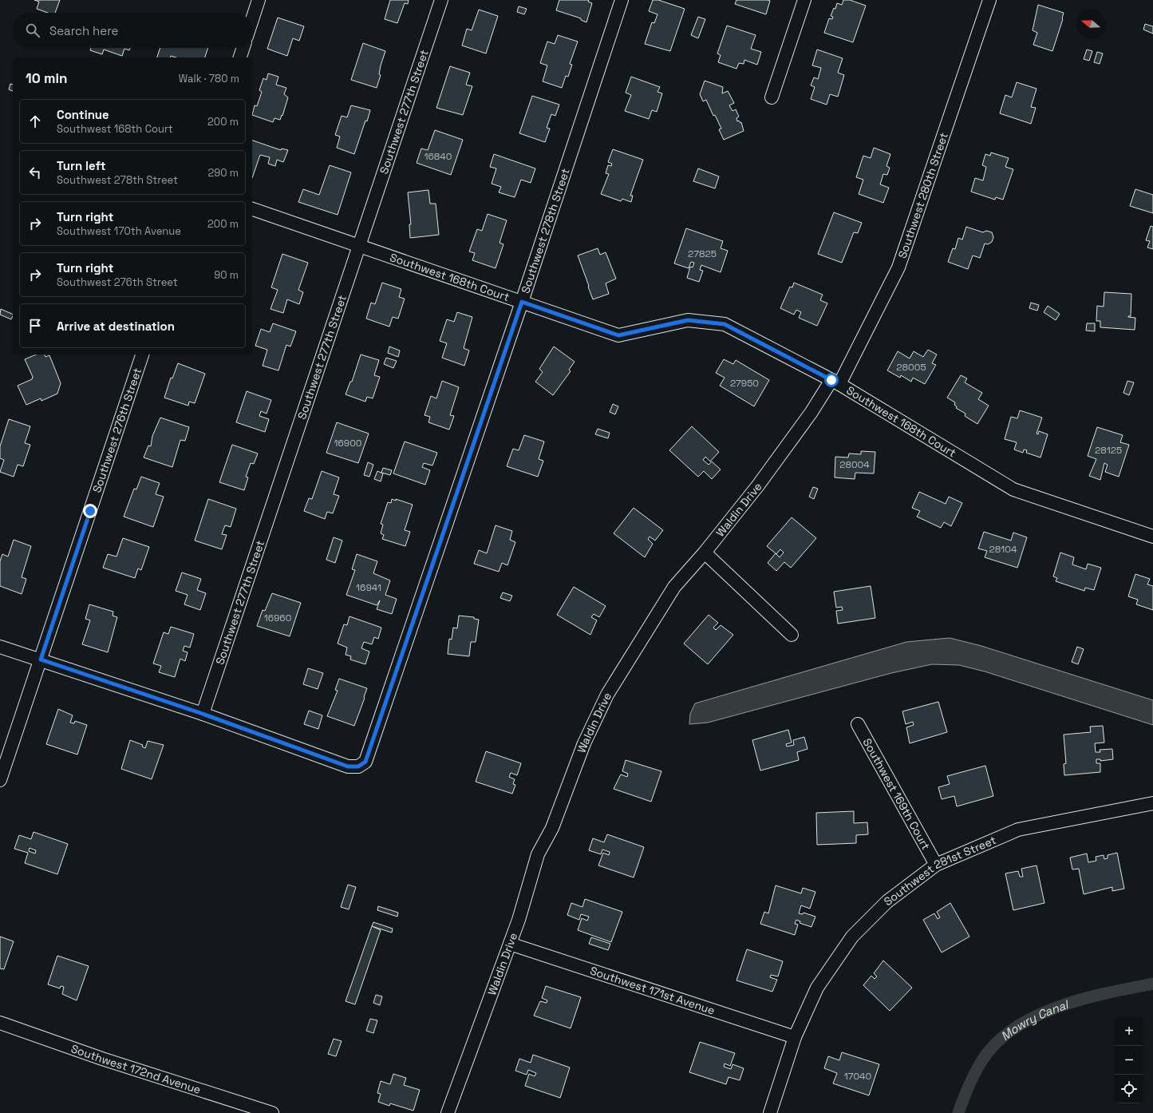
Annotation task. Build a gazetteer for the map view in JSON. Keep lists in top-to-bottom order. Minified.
{"streets":{"street":["Southwest 277th Street","Southwest 280th Street","Southwest 278th Street","Southwest 168th Court","Southwest 276th Street","Waldin Drive","Southwest 169th Court","Southwest 281st Street","Southwest 171st Avenue","Southwest 172nd Avenue"]},"crossings":[["Southwest 277th Street","Southwest 278th Street"],["Southwest 277th Street","Southwest 168th Court"],["Southwest 280th Street","Southwest 168th Court"],["Southwest 280th Street","Waldin Drive"],["Southwest 278th Street","Southwest 168th Court"],["Southwest 168th Court","Waldin Drive"],["Waldin Drive","Southwest 171st Avenue"],["Southwest 169th Court","Southwest 281st Street"],["Southwest 281st Street","Southwest 171st Avenue"]],"water":["Mowry Canal"],"house_numbers":["16840","27825","28005","27950","16900","28125","28004","28104","16941","16960","17040"],"north":"left","page":{"search":"Search here","heading":["10 min","Walk · 780 m"],"list":[["Continue","Southwest 168th Court","200 m"],["Turn left","Southwest 278th Street","290 m"],["Turn right","Southwest 170th Avenue","200 m"],["Turn right","Southwest 276th Street","90 m"],"Arrive at destination"],"map_buttons":["+","−"]}}
